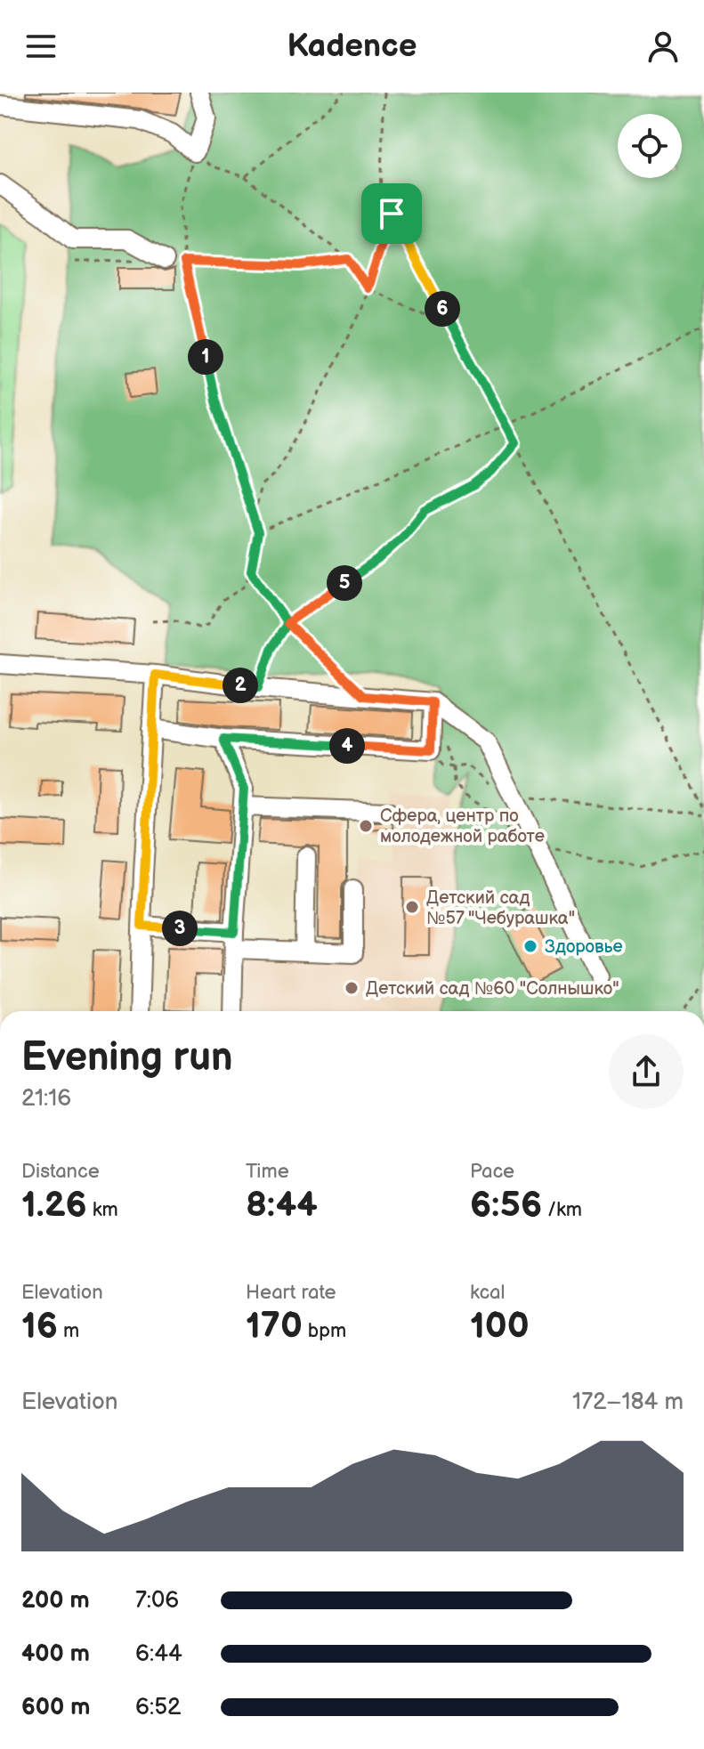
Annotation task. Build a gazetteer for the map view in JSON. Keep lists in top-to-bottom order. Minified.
{"places":["Сфера, центр по молодежной работе","Детский сад №57 \"Чебурашка\"","Здоровье","Детский сад №60 \"Солнышко\""],"page":{"header":"Kadence","pins":["6","1","5","2","4","3"],"heading":["Evening run","21:16"],"stats":[["Distance","1.26 km"],["Time","8:44"],["Pace","6:56 /km"],["Elevation","16 m"],["Heart rate","170 bpm"],["kcal","100"]],"chart":["Elevation","172–184 m"],"list":[{"name":"200 m","note":"7:06"},{"name":"400 m","note":"6:44"},{"name":"600 m","note":"6:52"}]}}
